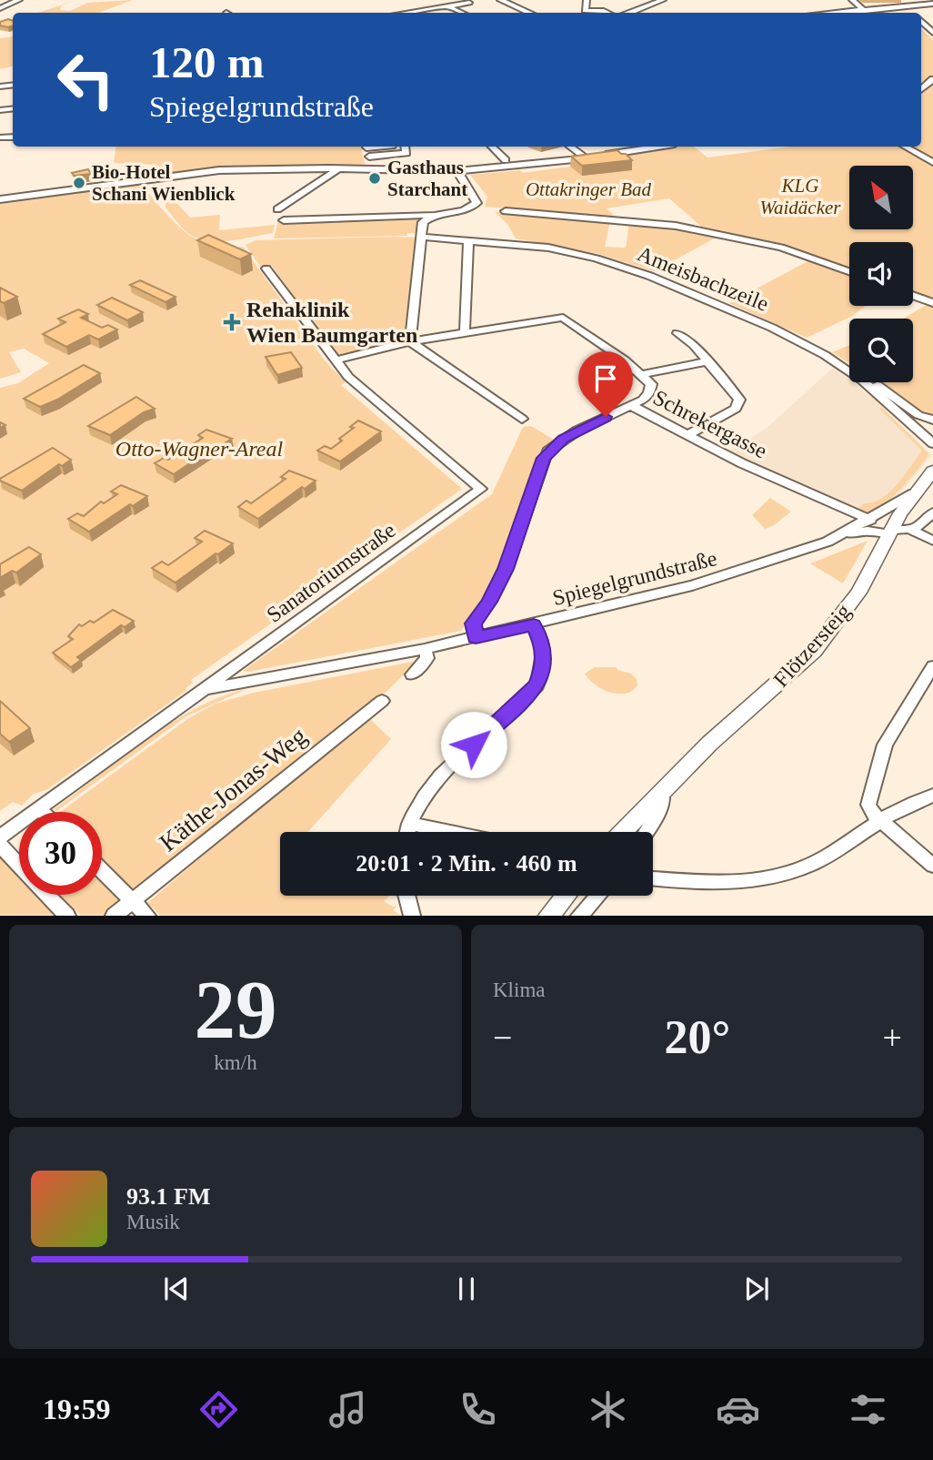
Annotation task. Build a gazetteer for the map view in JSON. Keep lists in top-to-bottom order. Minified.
{"streets":{"main road":["Flötzersteig"],"street":["Ameisbachzeile","Schrekergasse","Sanatoriumstraße","Spiegelgrundstraße","Käthe-Jonas-Weg"]},"crossings":[["Schrekergasse","Spiegelgrundstraße"],["Sanatoriumstraße","Spiegelgrundstraße"],["Spiegelgrundstraße","Flötzersteig"]],"parks":["KLG Waidäcker","Ottakringer Bad","Otto-Wagner-Areal"],"places":{"other":["Gasthaus Starchant","Bio-Hotel Schani Wienblick"],"health":["Rehaklinik Wien Baumgarten"]},"north":"top left","page":{"turn":["120 m","Spiegelgrundstraße"],"limit":"30","trip":"20:01 · 2 Min. · 460 m","tile":[["29","km/h"],"Klima"],"heat":["−","20°","+"],"song":["93.1 FM","Musik"],"tabs":"19:59"}}
